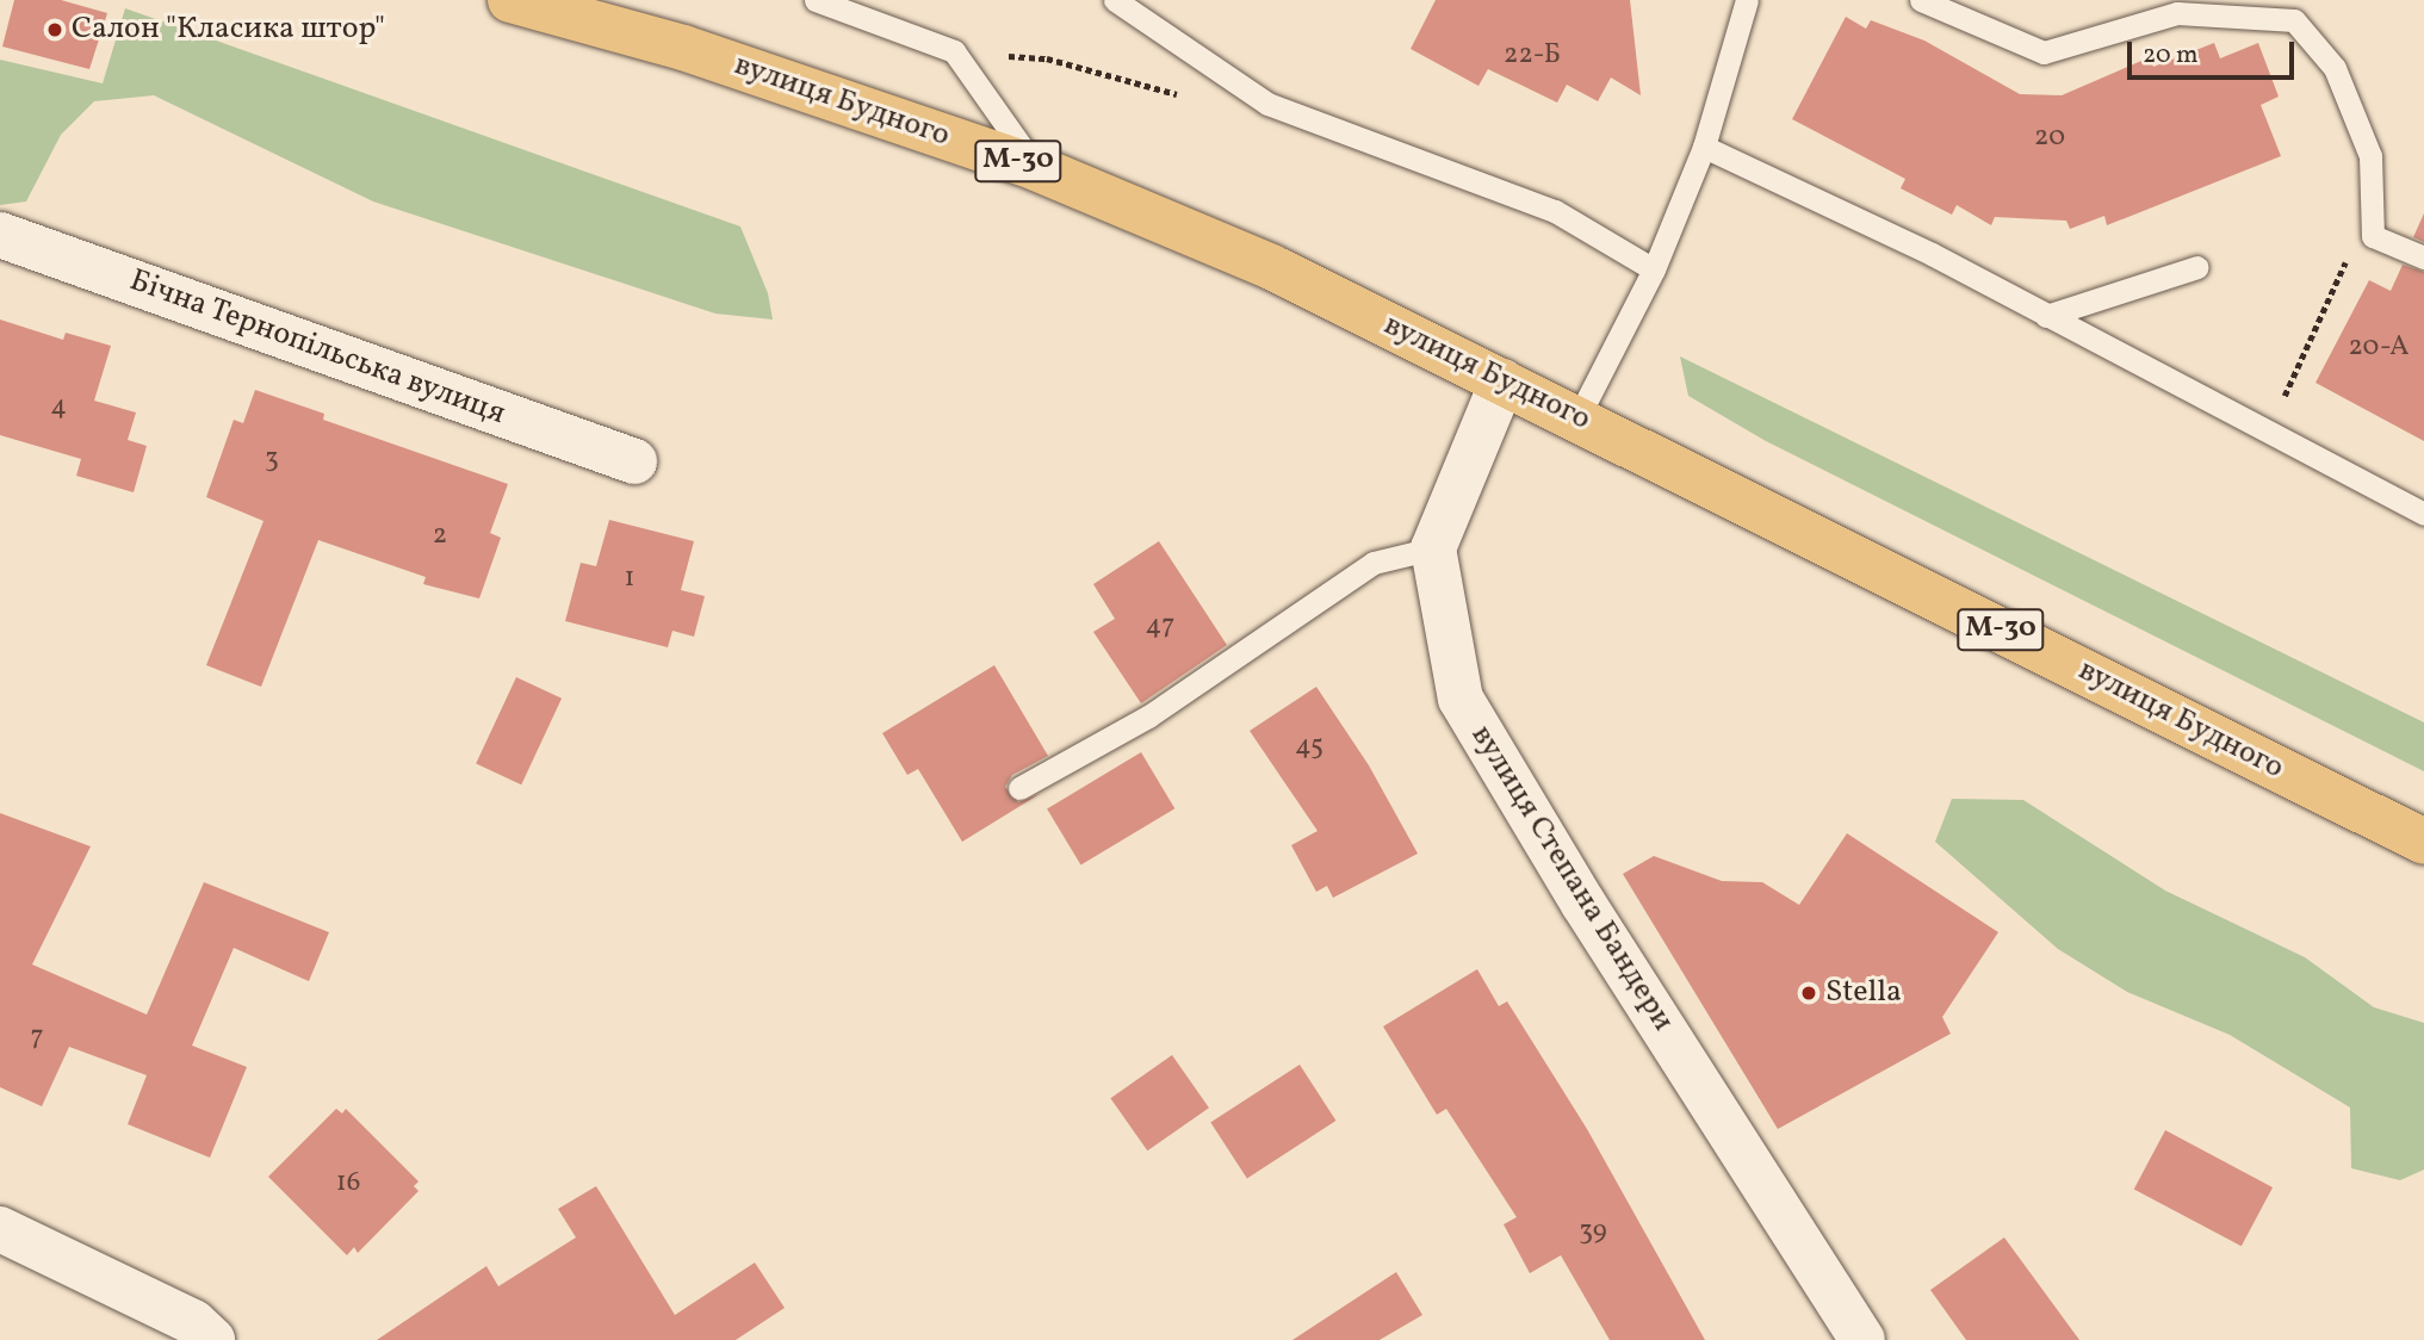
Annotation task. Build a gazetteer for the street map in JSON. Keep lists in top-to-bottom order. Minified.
{"streets":{"highway":["вулиця Будного","М-30"],"street":["Бічна Тернопільська вулиця","вулиця Степана Бандери"]},"places":["Салон \"Класика штор\"","Stella"],"house_numbers":["22-Б","20","20-А","4","3","2","1","47","45","7","16","39"],"scale_bar":"20 m"}
